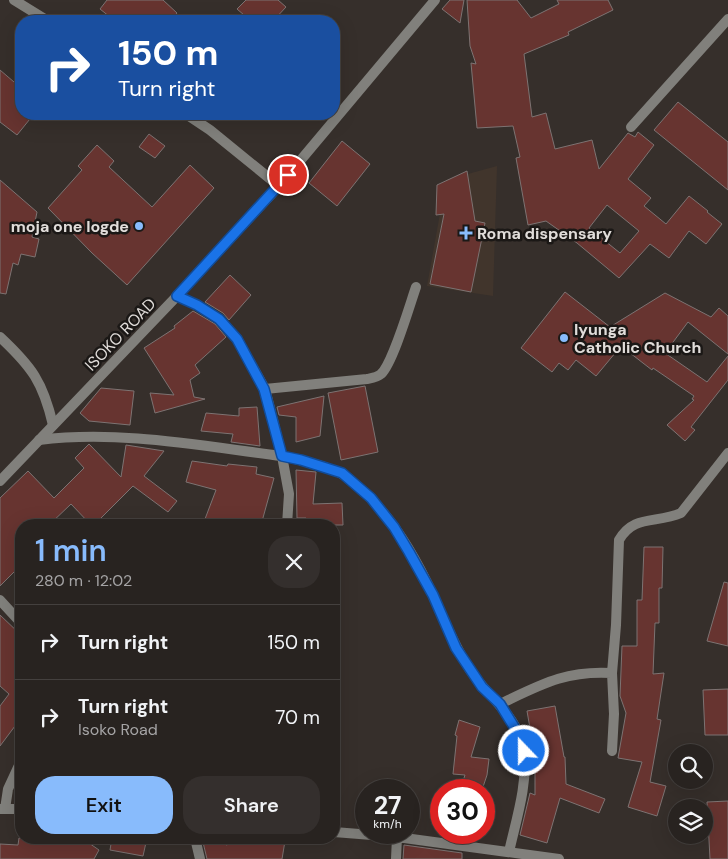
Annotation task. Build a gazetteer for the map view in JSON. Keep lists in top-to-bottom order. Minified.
{"streets":{"street":["ISOKO ROAD"]},"places":{"other":["moja one logde","Iyunga Catholic Church"],"health":["Roma dispensary"]},"page":{"turn":["150 m","Turn right"],"heading":["1 min","280 m · 12:02"],"list":[{"name":"Turn right","value":"150 m"},{"name":"Turn right","note":"Isoko Road","value":"70 m"}],"buttons":["Exit","Share"],"speed":"27 km/h","limit":"30"}}
